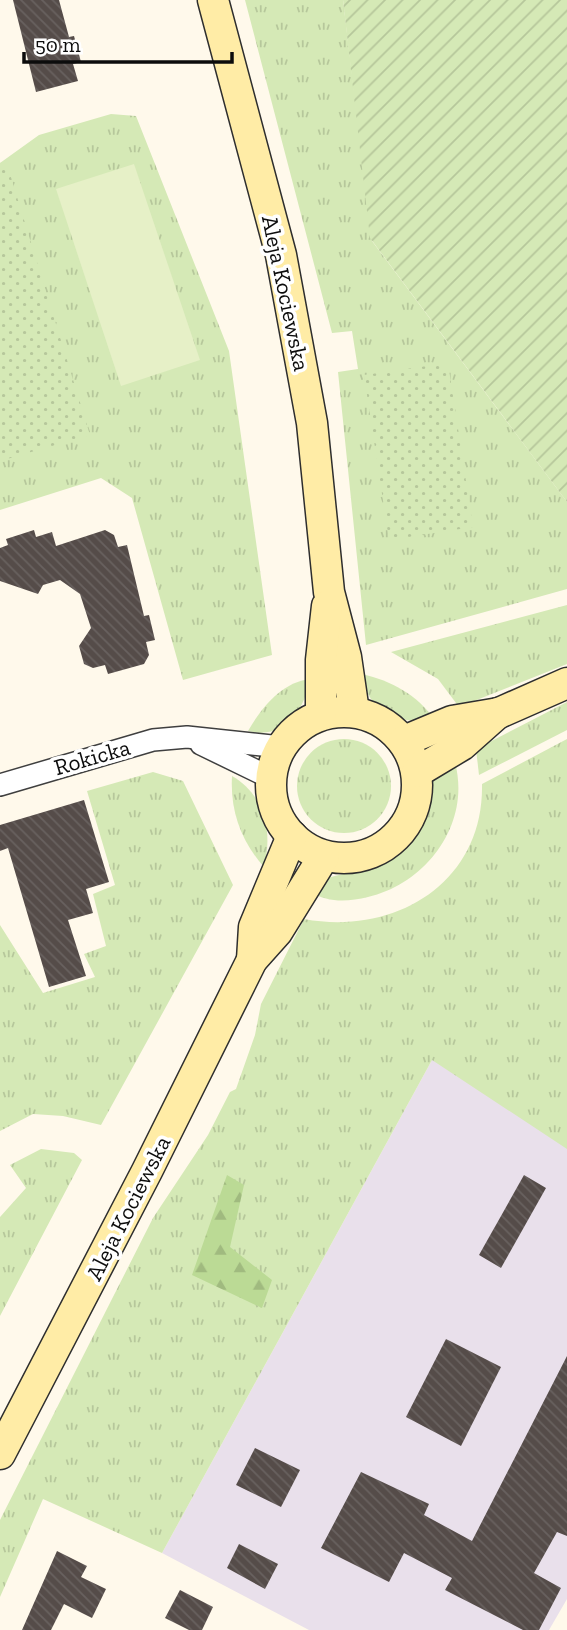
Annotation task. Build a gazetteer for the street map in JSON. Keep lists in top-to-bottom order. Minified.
{"streets":{"street":["Aleja Kociewska","Rokicka"]},"crossings":[["Aleja Kociewska","Rokicka"]],"scale_bar":"50 m"}
